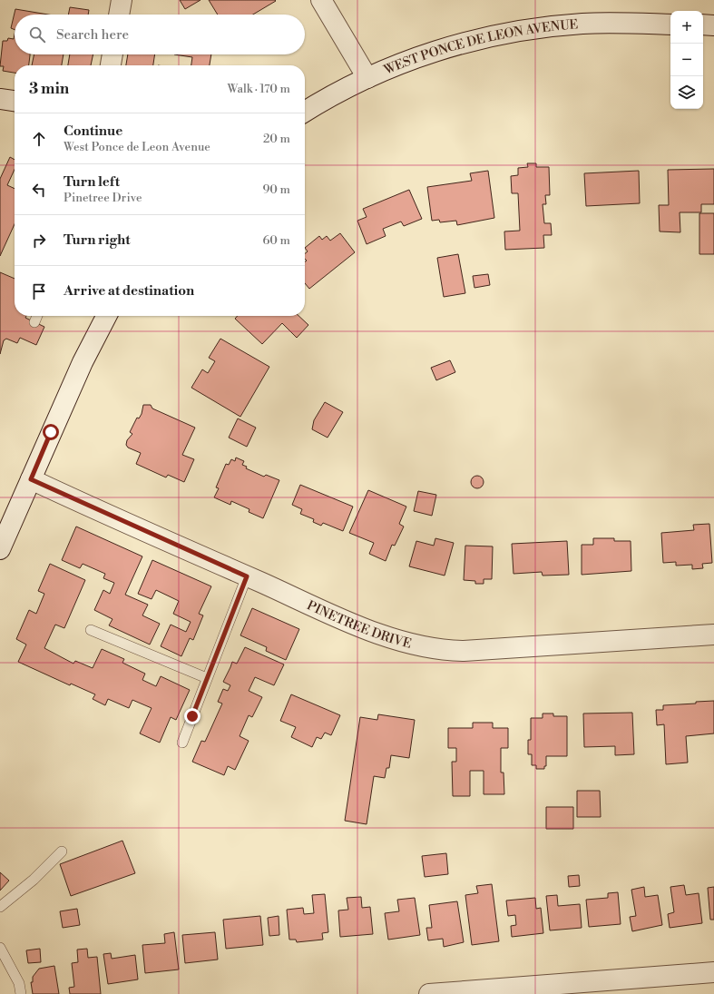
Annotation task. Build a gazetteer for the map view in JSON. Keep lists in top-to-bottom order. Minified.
{"streets":{"street":["WEST PONCE DE LEON AVENUE","PINETREE DRIVE"]},"page":{"map_buttons":["+","−"],"search":"Search here","heading":["3 min","Walk · 170 m"],"list":[["Continue","West Ponce de Leon Avenue","20 m"],["Turn left","Pinetree Drive","90 m"],["Turn right","60 m"],"Arrive at destination"]}}
